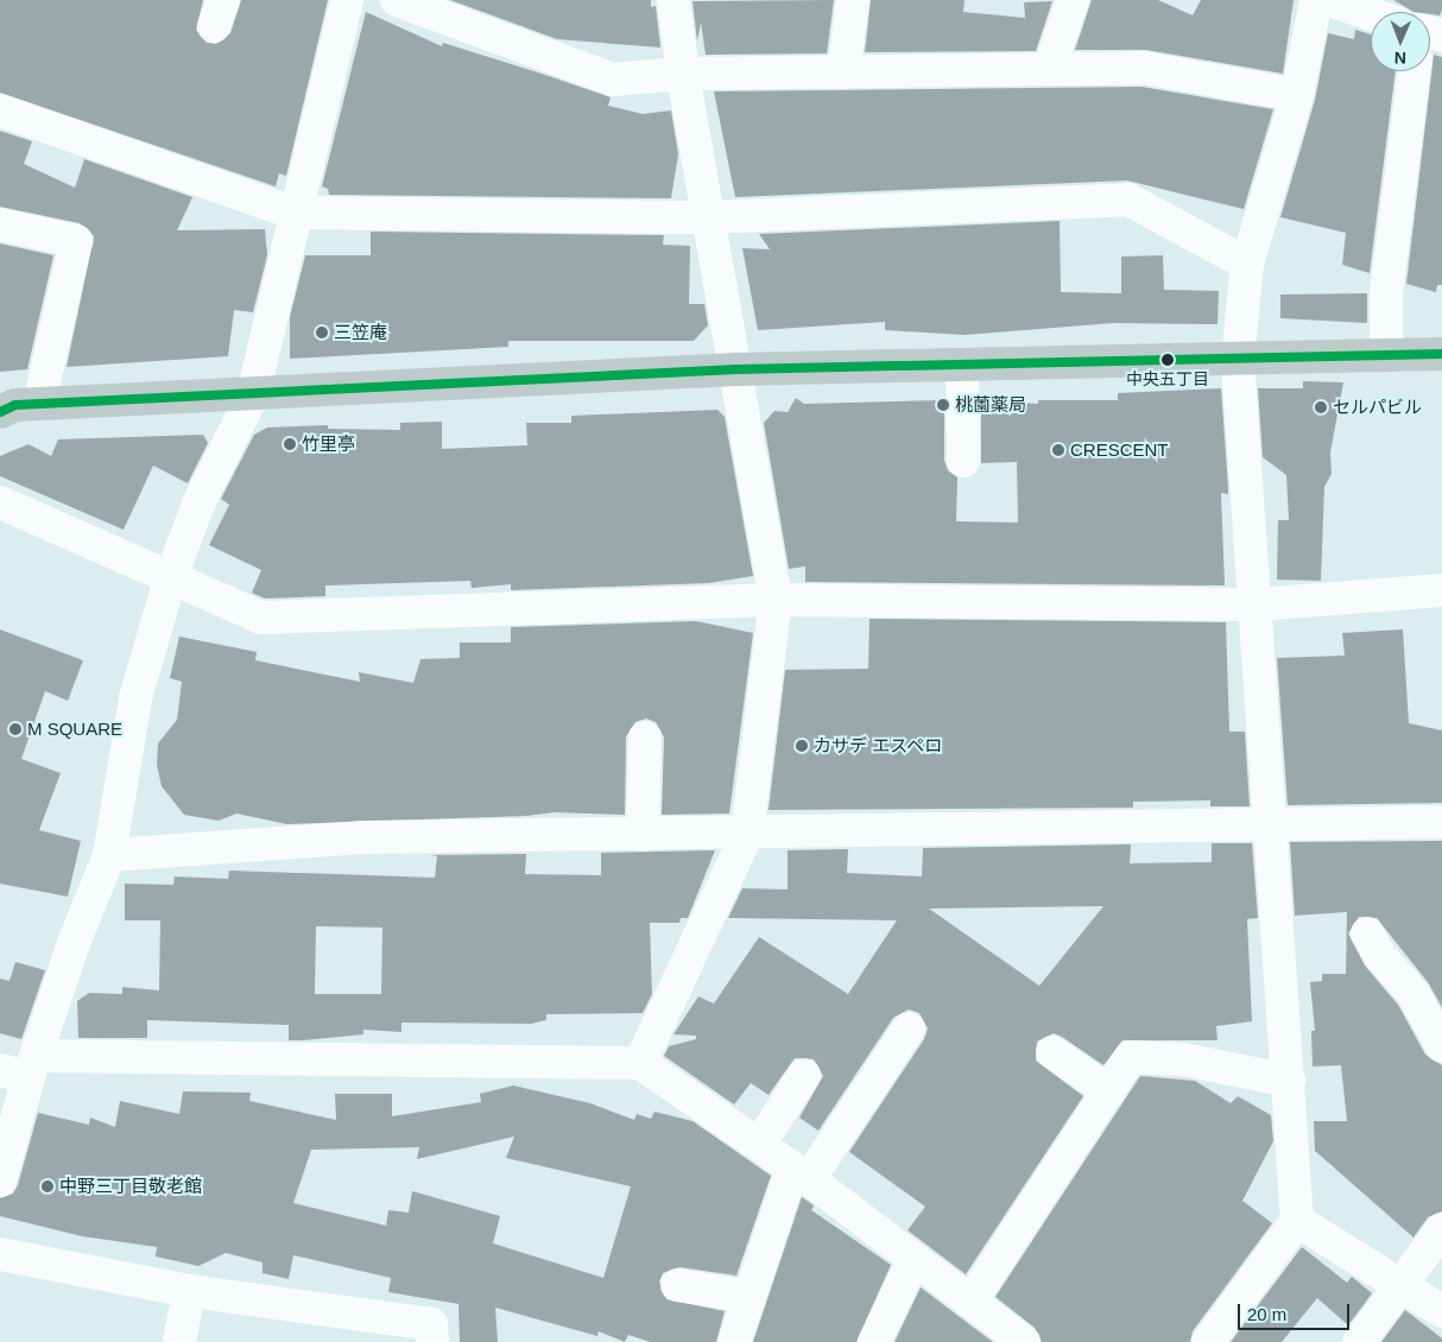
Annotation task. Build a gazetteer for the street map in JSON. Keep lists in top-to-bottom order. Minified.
{"places":["三笠庵","中央五丁目","桃薗薬局","セルパビル","竹里亭","CRESCENT","M SQUARE","カサデ エスペロ","中野三丁目敬老館"],"scale_bar":"20 m","north":"bottom"}
